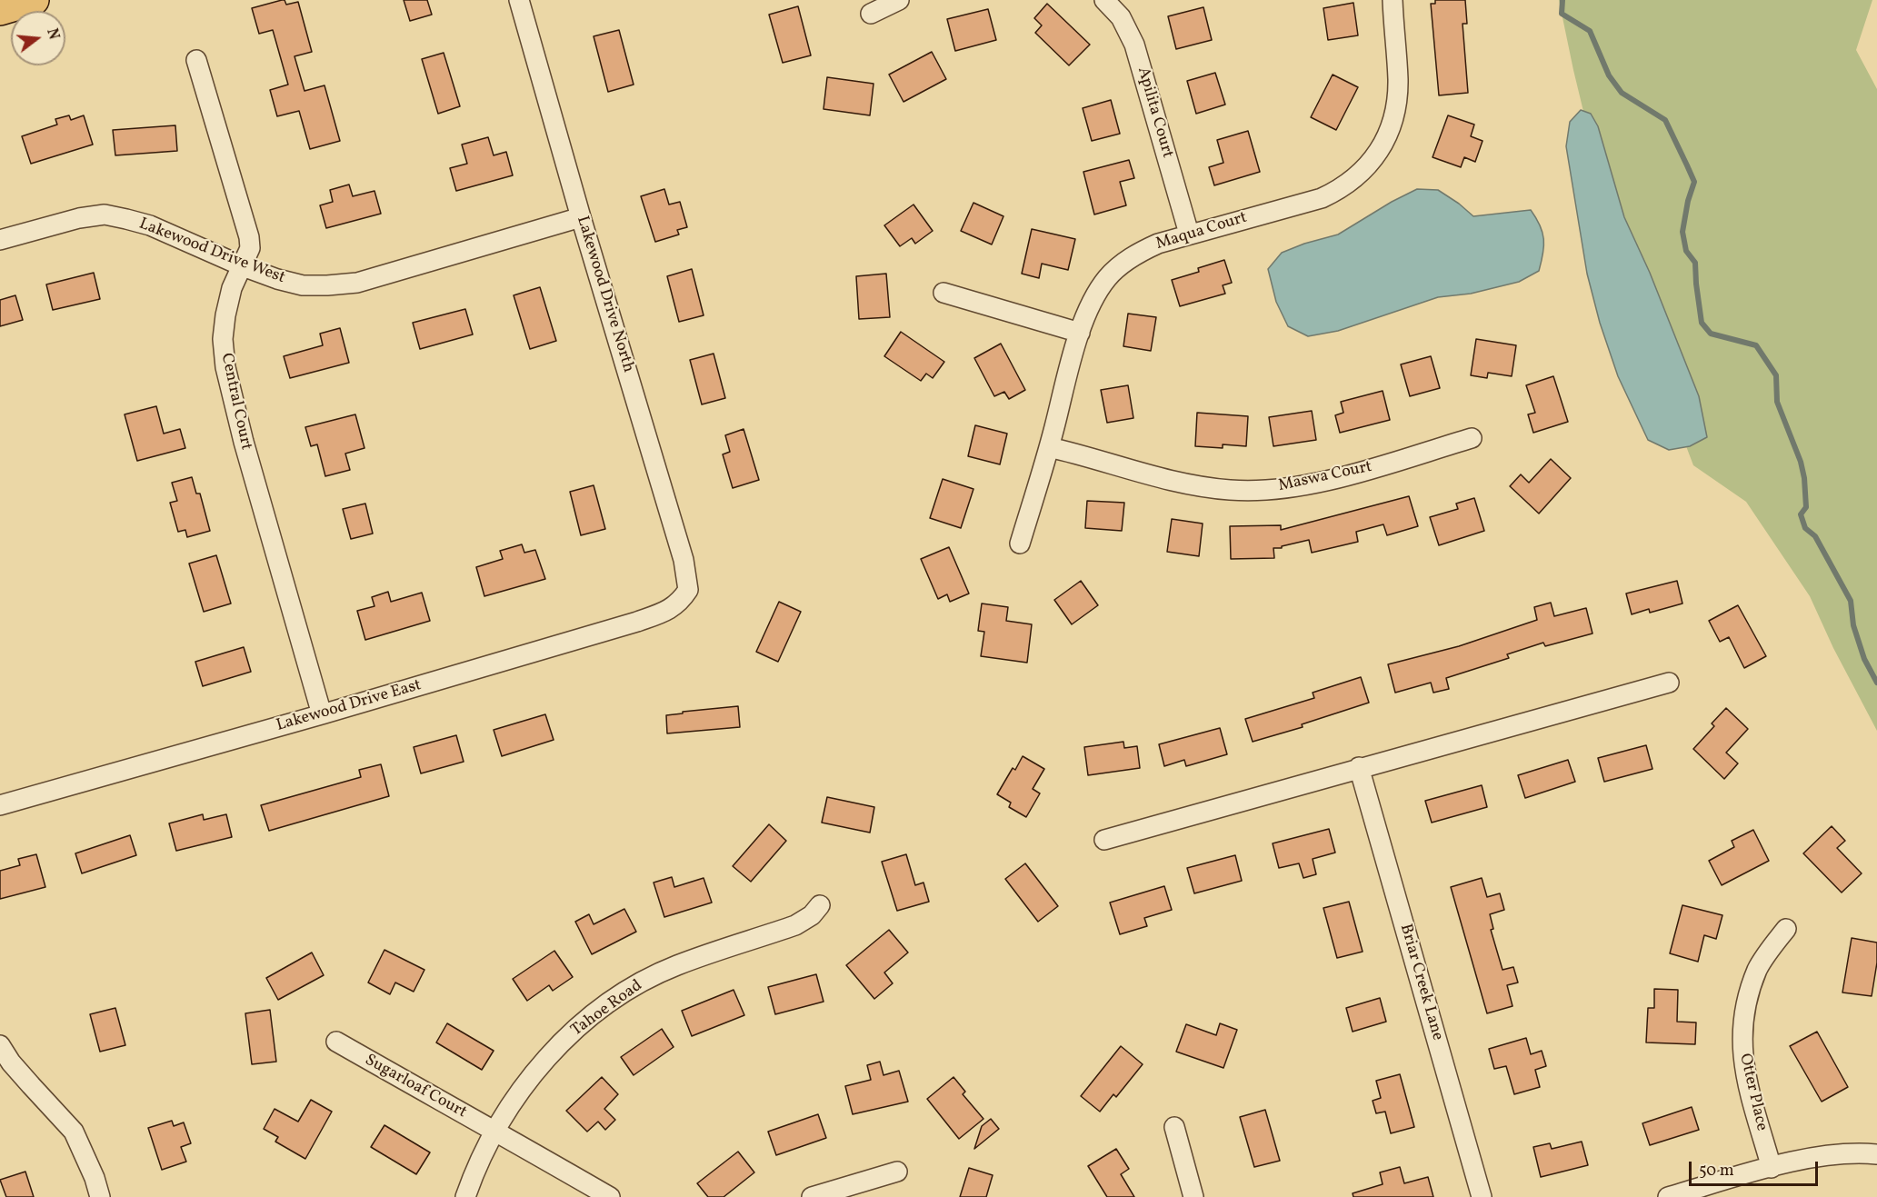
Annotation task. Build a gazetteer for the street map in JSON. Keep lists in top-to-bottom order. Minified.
{"streets":{"street":["Apilita Court","Maqua Court","Lakewood Drive West","Lakewood Drive North","Central Court","Maswa Court","Lakewood Drive East","Briar Creek Lane","Tahoe Road","Sugarloaf Court","Otter Place"]},"crossings":[["Apilita Court","Maqua Court"],["Maqua Court","Maswa Court"],["Lakewood Drive West","Lakewood Drive North"],["Lakewood Drive West","Central Court"],["Lakewood Drive North","Lakewood Drive East"],["Central Court","Lakewood Drive East"],["Tahoe Road","Sugarloaf Court"]],"scale_bar":"50 m","north":"right"}
